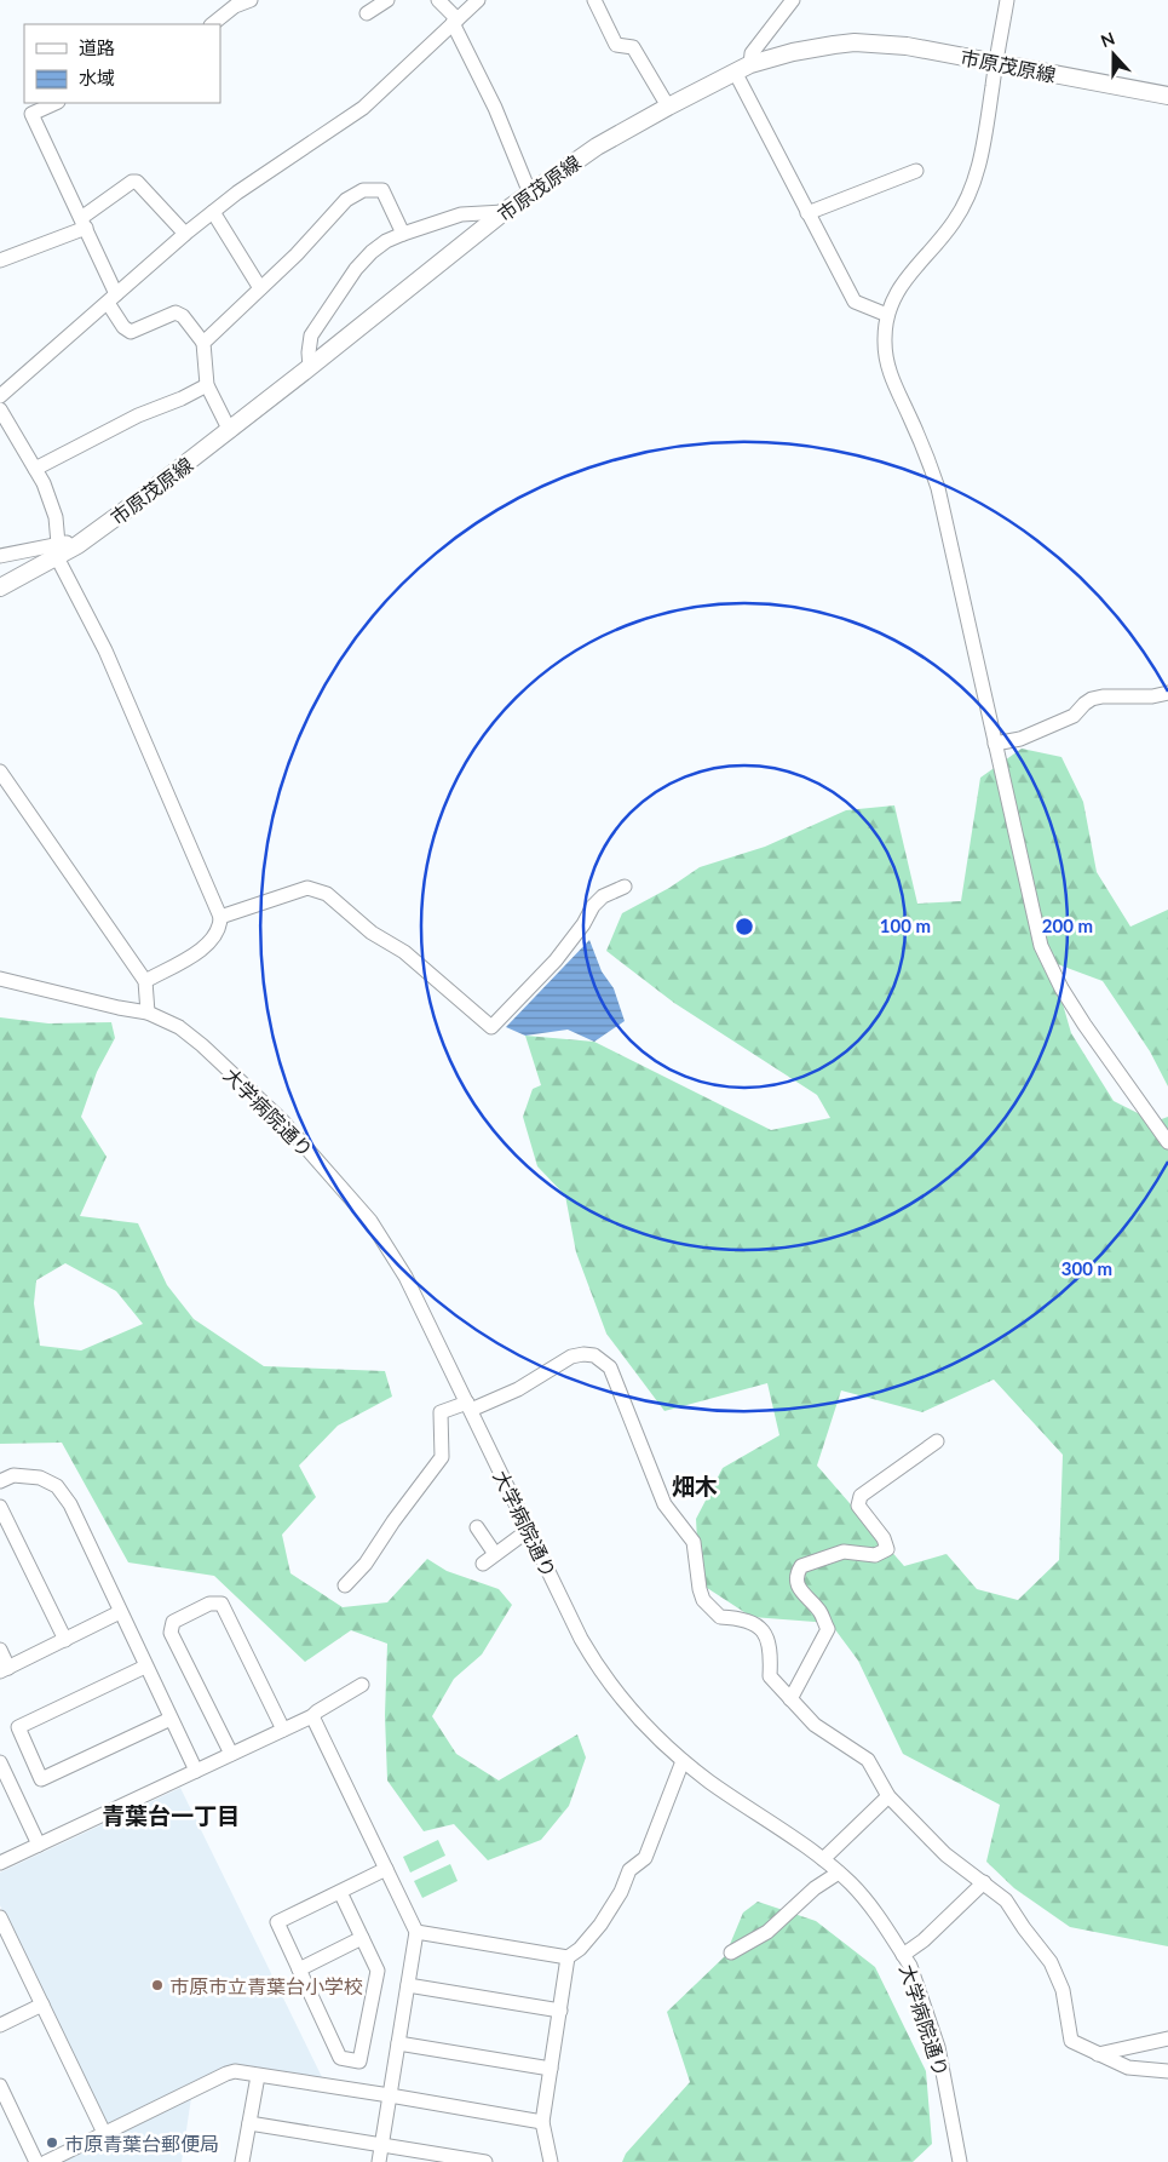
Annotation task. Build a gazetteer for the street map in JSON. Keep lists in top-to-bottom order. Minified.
{"streets":{"main road":["市原茂原線"],"street":["大学病院通り"]},"districts":["畑木","青葉台一丁目"],"places":["市原市立青葉台小学校","市原青葉台郵便局"],"legend":["道路","水域"],"north":"top","rings":["100 m","200 m","300 m"]}
